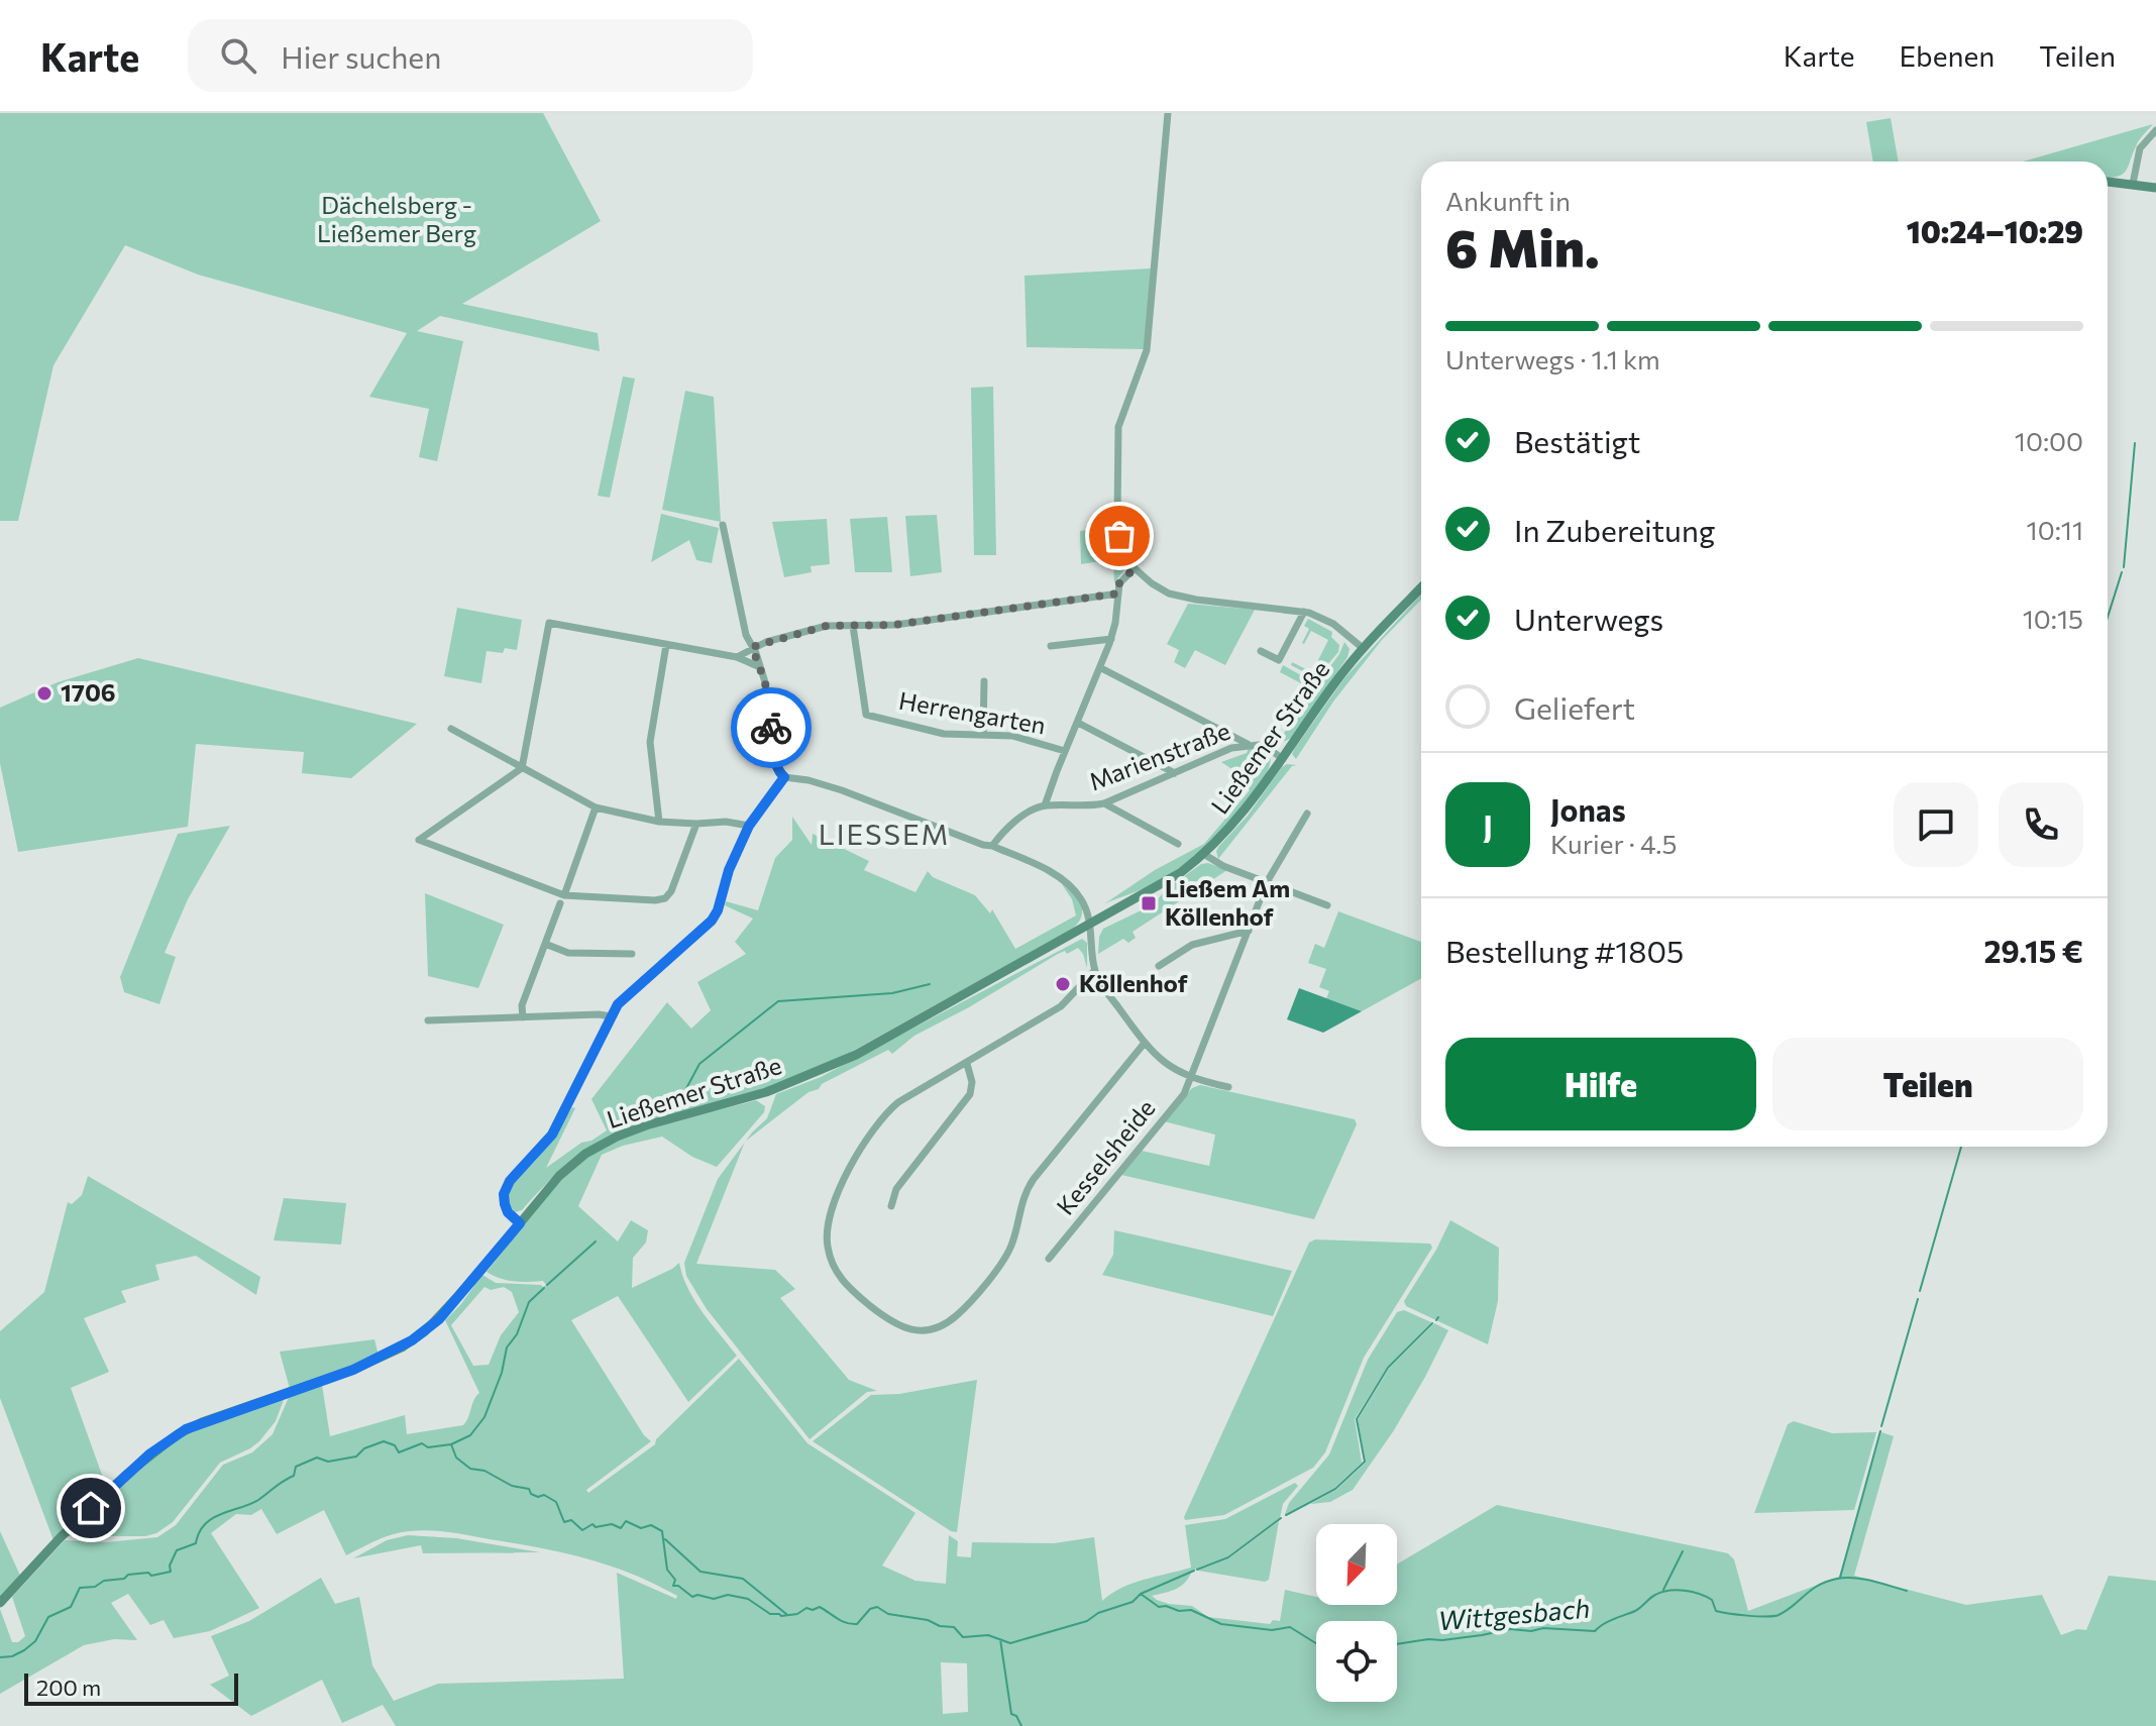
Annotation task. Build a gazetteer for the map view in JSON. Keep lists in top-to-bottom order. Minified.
{"streets":{"street":["Herrengarten","Ließemer Straße","Marienstraße","Kesselsheide"]},"crossings":[["Ließemer Straße","Marienstraße"]],"districts":["LIESSEM"],"water":["Wittgesbach"],"parks":["Dächelsberg - Ließemer Berg"],"places":{"other":["1706","Köllenhof"],"transit":["Ließem Am Köllenhof"]},"scale_bar":"200 m","north":"bottom left","page":{"header":"Karte","search":"Hier suchen","nav":["Karte","Ebenen","Teilen"],"heading":["6 Min.","Ankunft in","10:24–10:29"],"panel":["Jonas","Kurier · 4.5","Bestellung #1805","29.15 €"],"bar":"Unterwegs · 1.1 km","list":[["Bestätigt","10:00"],["In Zubereitung","10:11"],["Unterwegs","10:15"],"Geliefert"],"round":"J","buttons":["Hilfe","Teilen"],"scale":"200 m"}}
